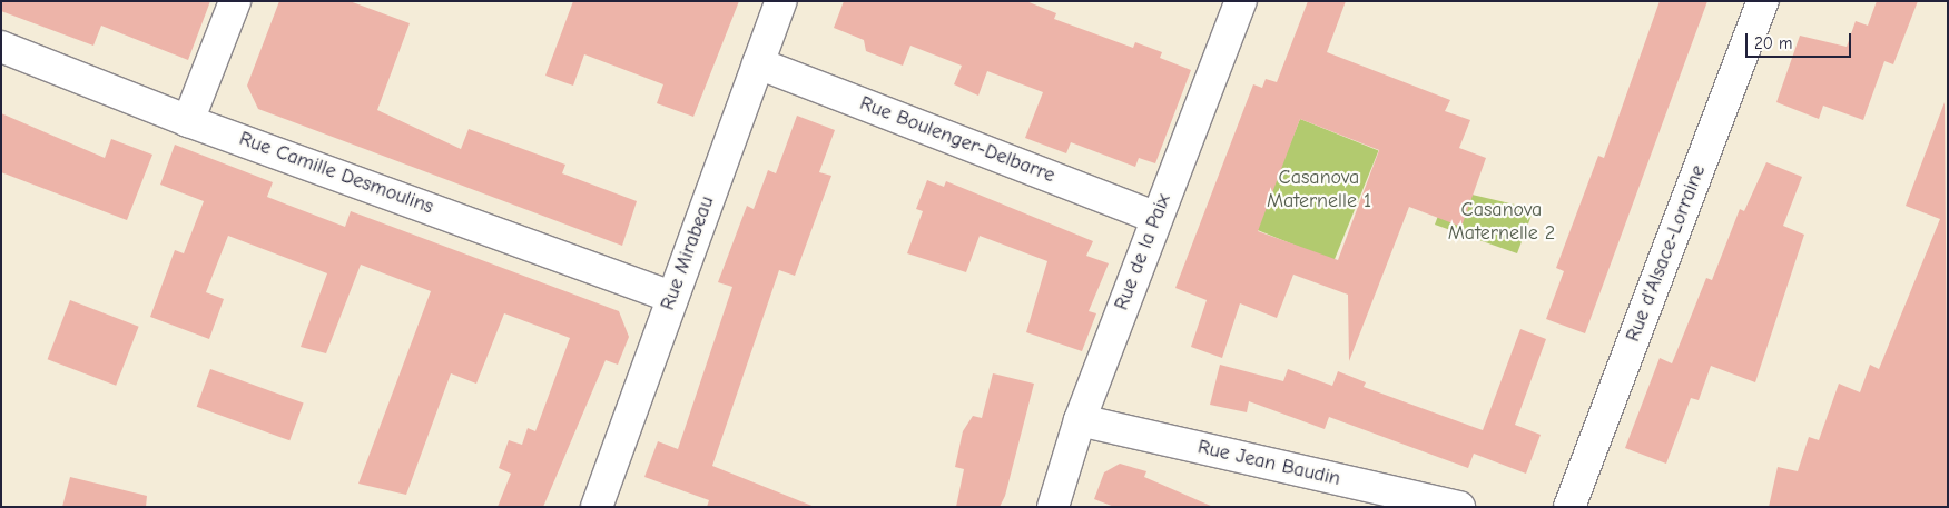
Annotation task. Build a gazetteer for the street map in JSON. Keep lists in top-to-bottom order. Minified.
{"streets":{"street":["Rue Boulenger-Delbarre","Rue Camille Desmoulins","Rue de la Paix","Rue Mirabeau","Rue d'Alsace-Lorraine","Rue Jean Baudin"]},"crossings":[["Rue Boulenger-Delbarre","Rue de la Paix"],["Rue Boulenger-Delbarre","Rue Mirabeau"],["Rue Camille Desmoulins","Rue Mirabeau"],["Rue de la Paix","Rue Jean Baudin"]],"parks":["Casanova Maternelle 1","Casanova Maternelle 2"],"scale_bar":"20 m"}
